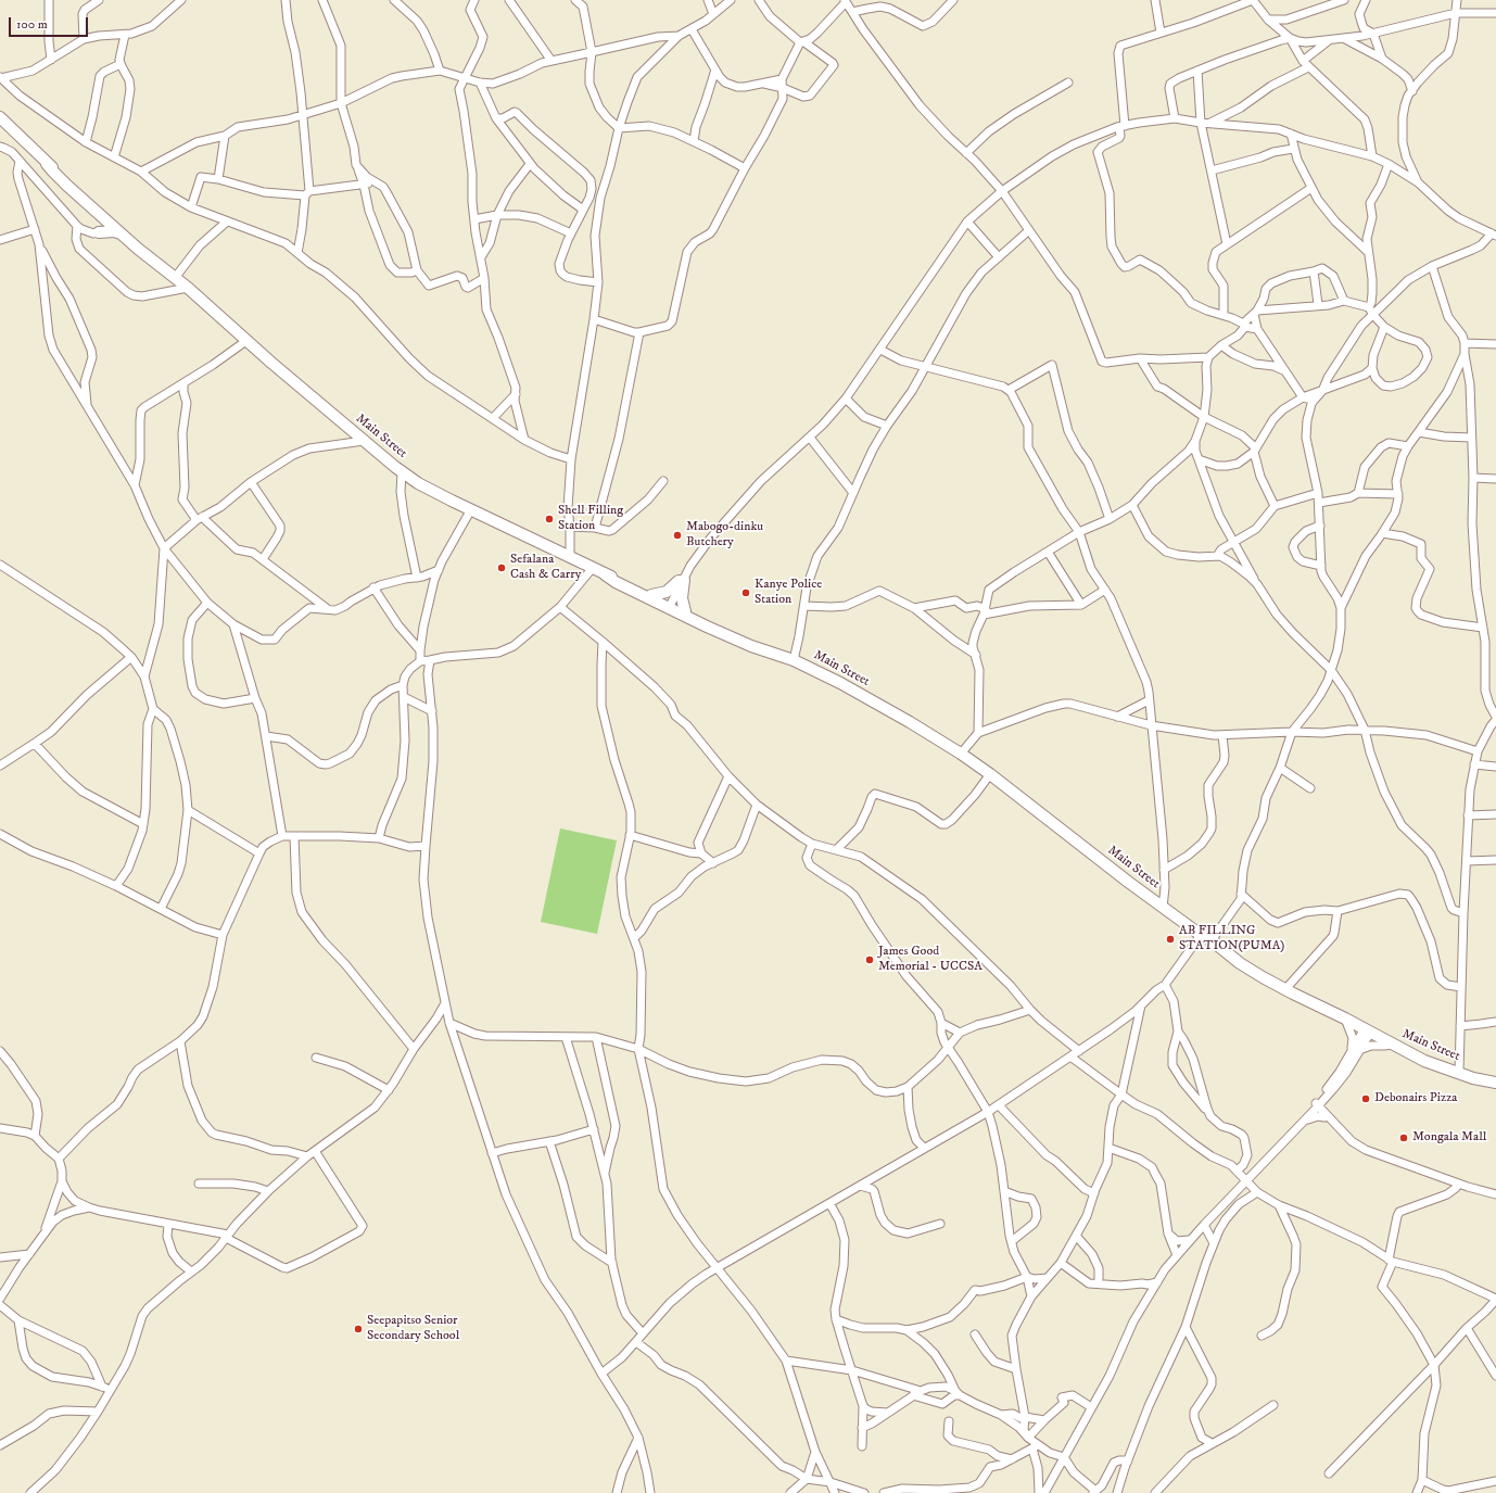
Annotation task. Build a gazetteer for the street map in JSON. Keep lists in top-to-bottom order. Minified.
{"streets":{"highway":["Main Street"]},"places":["Shell Filling Station","Mabogo-dinku Butchery","Sefalana Cash & Carry","Kanye Police Station","AB FILLING STATION(PUMA)","James Good Memorial - UCCSA","Debonairs Pizza","Mongala Mall","Seepapitso Senior Secondary School"],"scale_bar":"100 m"}
